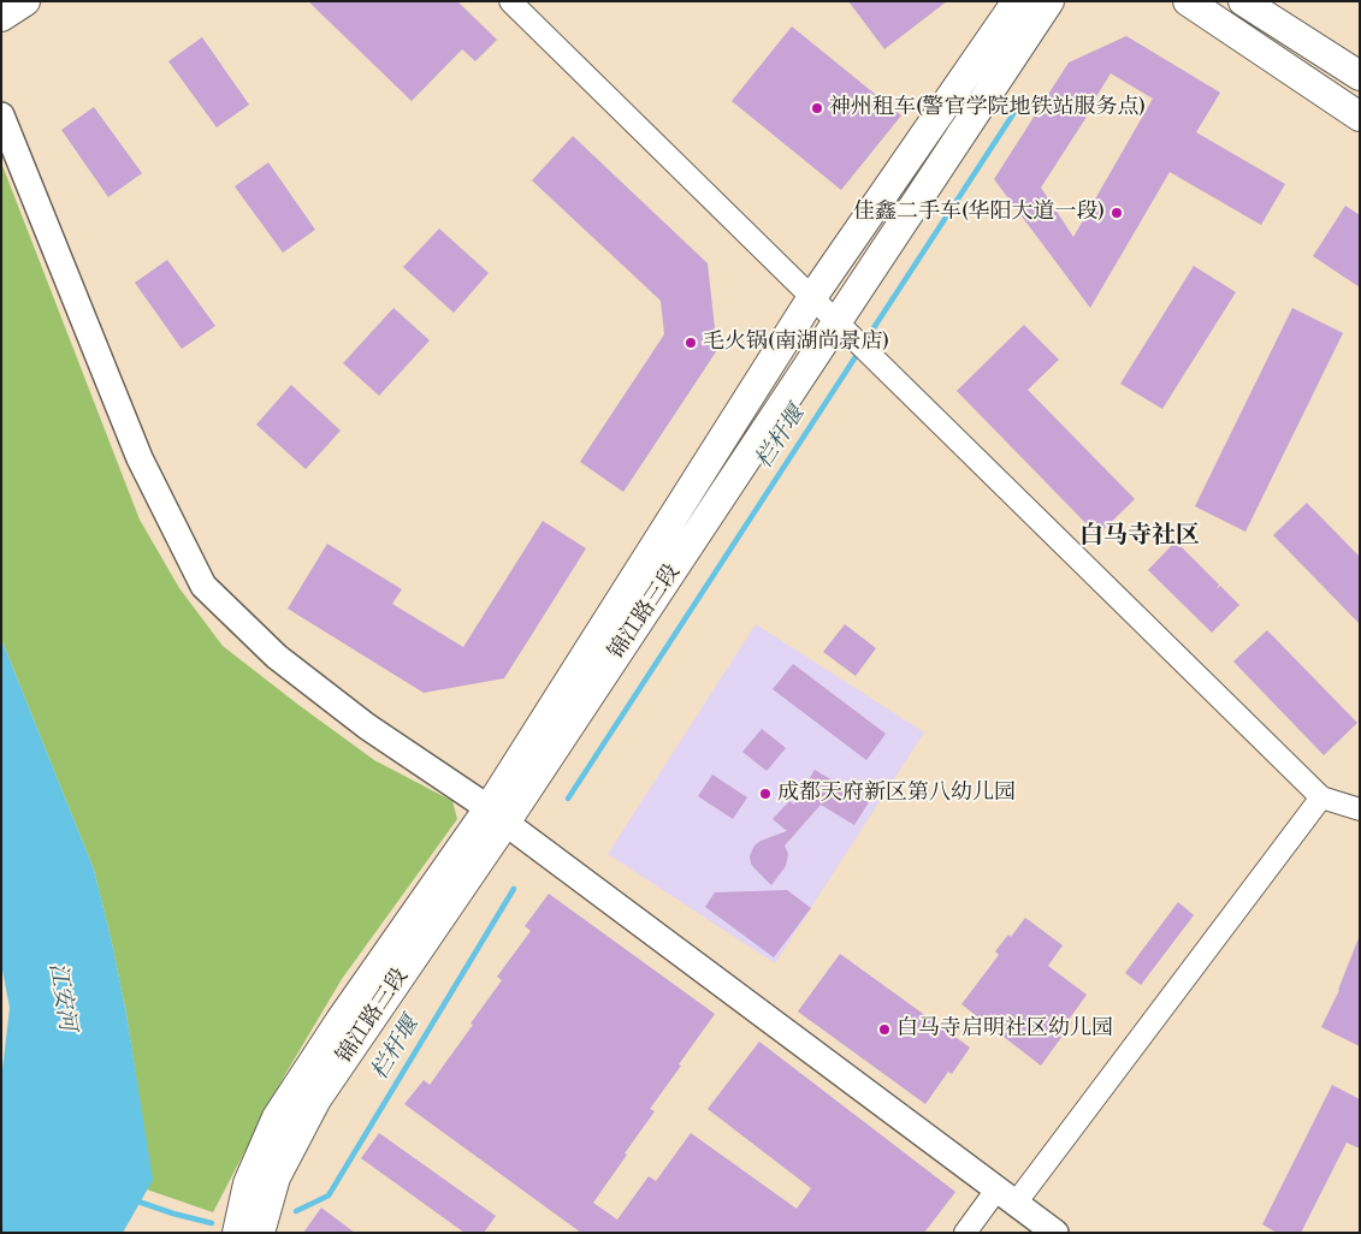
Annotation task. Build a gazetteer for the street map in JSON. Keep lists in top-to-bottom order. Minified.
{"streets":{"main road":["锦江路三段"]},"districts":["白马寺社区"],"water":["栏杆堰","江安河"],"places":["神州租车(警官学院地铁站服务点)","佳鑫二手车(华阳大道一段)","毛火锅(南湖尚景店)","成都天府新区第八幼儿园","白马寺启明社区幼儿园"]}
